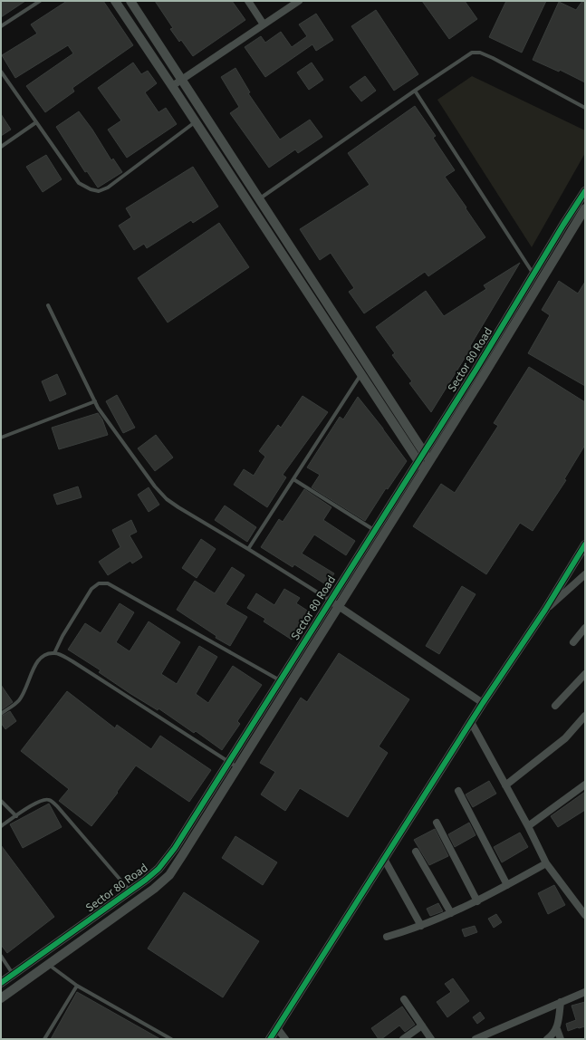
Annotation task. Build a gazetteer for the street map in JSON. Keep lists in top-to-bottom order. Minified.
{"streets":{"street":["Sector 80 Road"]}}
